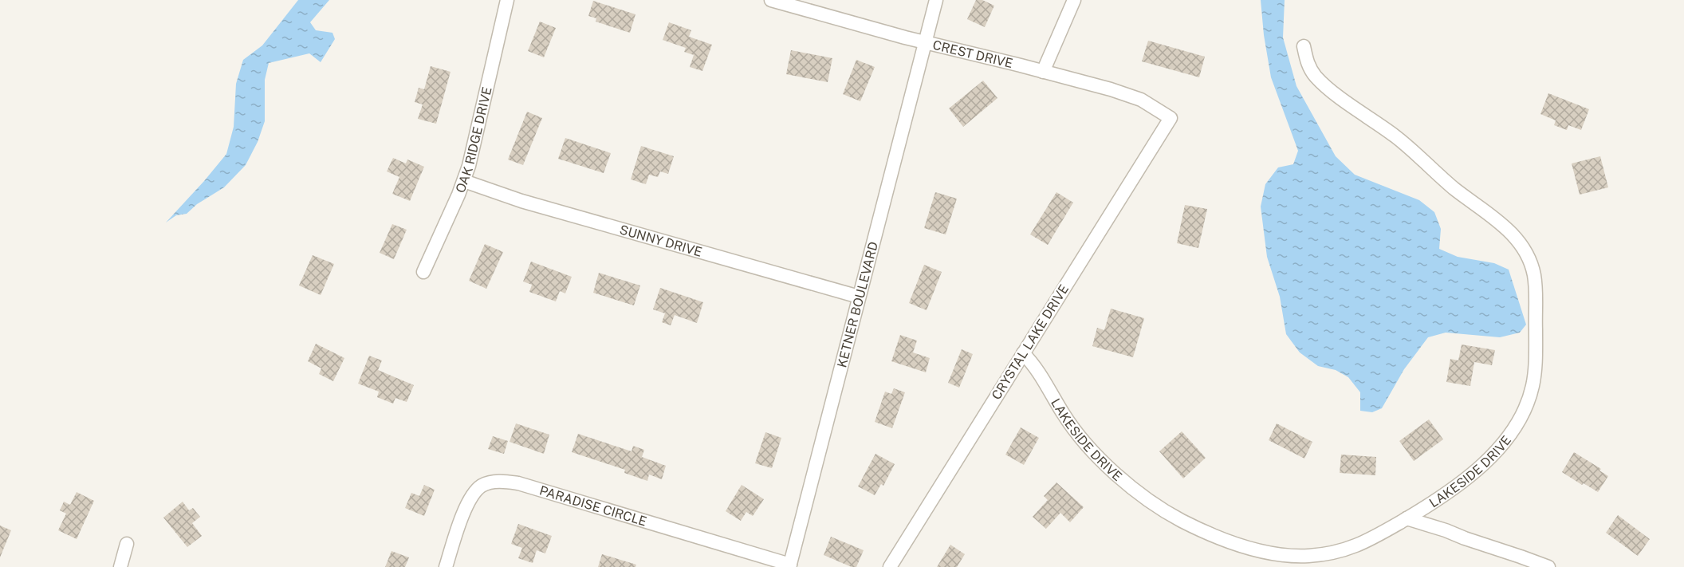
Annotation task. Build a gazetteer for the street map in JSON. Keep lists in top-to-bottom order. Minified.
{"streets":{"street":["CREST DRIVE","OAK RIDGE DRIVE","SUNNY DRIVE","KETNER BOULEVARD","CRYSTAL LAKE DRIVE","LAKESIDE DRIVE","PARADISE CIRCLE"]},"crossings":[["CREST DRIVE","KETNER BOULEVARD"],["CREST DRIVE","CRYSTAL LAKE DRIVE"],["OAK RIDGE DRIVE","SUNNY DRIVE"],["SUNNY DRIVE","KETNER BOULEVARD"],["KETNER BOULEVARD","PARADISE CIRCLE"],["CRYSTAL LAKE DRIVE","LAKESIDE DRIVE"]]}
